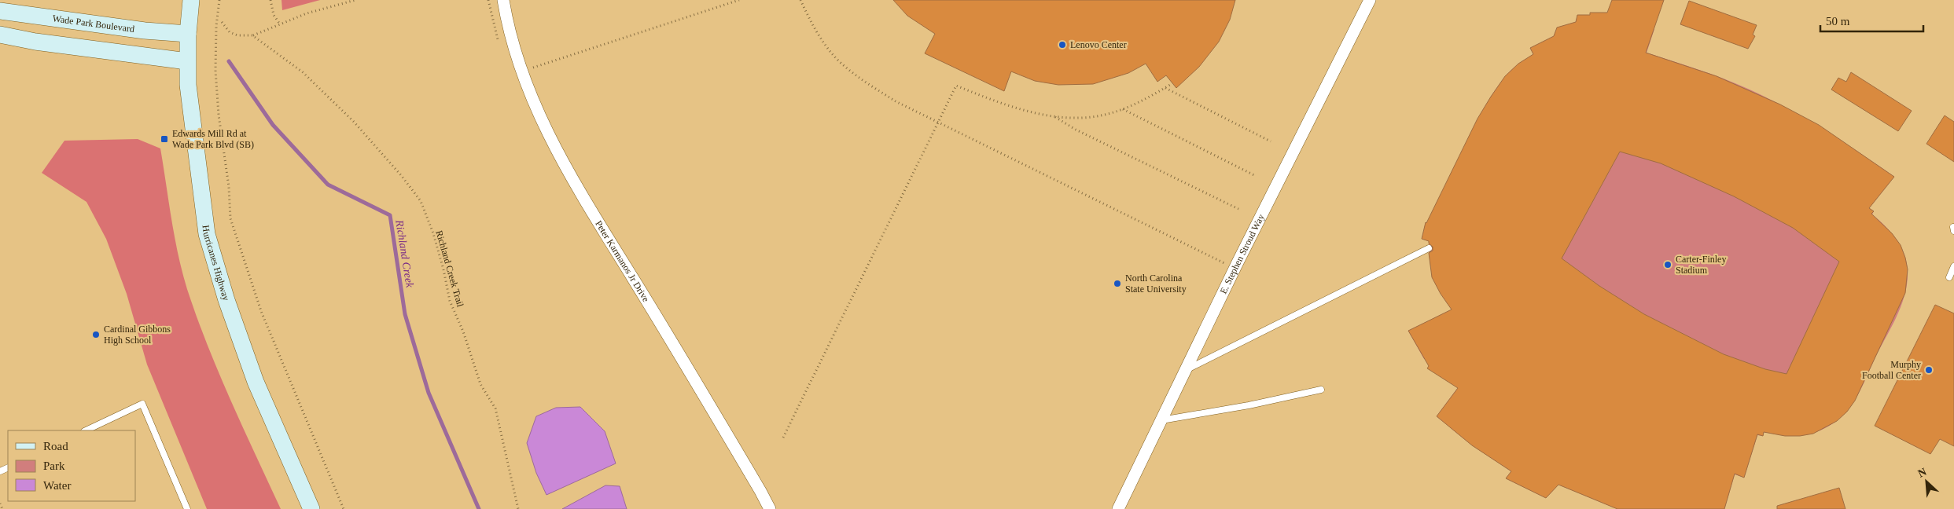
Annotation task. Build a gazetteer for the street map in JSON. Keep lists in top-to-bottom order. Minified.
{"streets":{"main road":["Wade Park Boulevard","Hurricanes Highway"],"street":["E. Stephen Stroud Way","Peter Karmanos Jr Drive"],"path":["Richland Creek Trail"]},"crossings":[["Wade Park Boulevard","Hurricanes Highway"]],"water":["Richland Creek"],"places":{"other":["Lenovo Center","Carter-Finley Stadium","North Carolina State University","Cardinal Gibbons High School","Murphy Football Center"],"transit":["Edwards Mill Rd at Wade Park Blvd (SB)"]},"legend":["Road","Park","Water"],"scale_bar":"50 m","north":"top left"}
